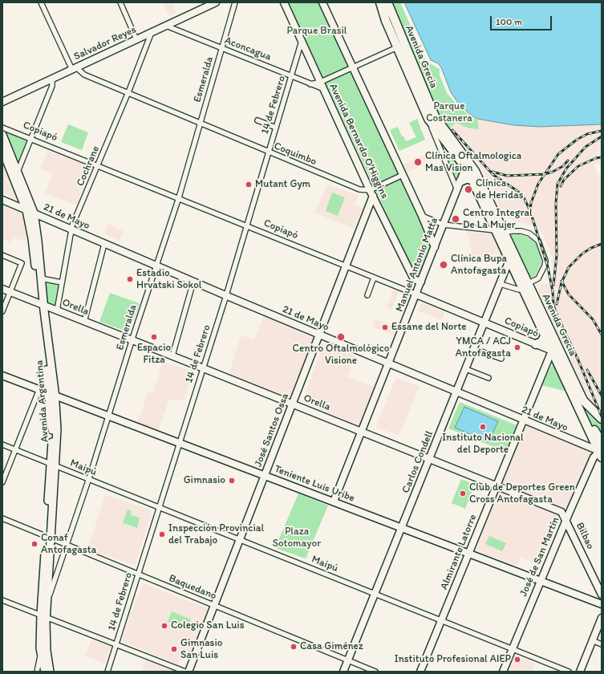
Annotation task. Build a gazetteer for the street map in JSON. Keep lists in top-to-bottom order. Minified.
{"streets":{"highway":["Avenida Grecia"],"main road":["Avenida Argentina"],"street":["Salvador Reyes","Aconcagua","Esmeralda","14 de Febrero","Copiapó","Avenida Bernardo O'Higgins","Coquimbo","Cochrane","21 de Mayo","Manuel Antonio Matta","Orella","José Santos Ossa","Carlos Condell","Maipú","Teniente Luis Uribe","Bilbao","Almirante Latorre","José de San Martín","Baquedano"]},"crossings":[["Salvador Reyes","Aconcagua"],["Salvador Reyes","Coquimbo"],["Salvador Reyes","Cochrane"],["Aconcagua","Esmeralda"],["Aconcagua","14 de Febrero"],["Aconcagua","Avenida Bernardo O'Higgins"],["Avenida Grecia","Copiapó"],["Avenida Grecia","21 de Mayo"],["Avenida Grecia","Manuel Antonio Matta"],["Avenida Grecia","Carlos Condell"],["Avenida Grecia","Almirante Latorre"],["Avenida Grecia","José de San Martín"],["Esmeralda","Copiapó"],["Esmeralda","Coquimbo"],["Esmeralda","21 de Mayo"],["Esmeralda","Orella"],["Esmeralda","Avenida Argentina"],["Esmeralda","Maipú"],["Esmeralda","Teniente Luis Uribe"],["Esmeralda","Baquedano"],["14 de Febrero","Copiapó"],["14 de Febrero","Avenida Bernardo O'Higgins"],["14 de Febrero","Coquimbo"],["14 de Febrero","21 de Mayo"],["14 de Febrero","Orella"],["14 de Febrero","Maipú"],["14 de Febrero","Teniente Luis Uribe"],["14 de Febrero","Baquedano"],["Copiapó","Cochrane"],["Copiapó","Manuel Antonio Matta"],["Copiapó","José Santos Ossa"],["Copiapó","Carlos Condell"],["Copiapó","Almirante Latorre"],["Avenida Bernardo O'Higgins","Coquimbo"],["Avenida Bernardo O'Higgins","Manuel Antonio Matta"],["Avenida Bernardo O'Higgins","José Santos Ossa"],["Coquimbo","Cochrane"],["Coquimbo","José Santos Ossa"],["Cochrane","21 de Mayo"],["Cochrane","Orella"],["21 de Mayo","Manuel Antonio Matta"],["21 de Mayo","Avenida Argentina"],["21 de Mayo","José Santos Ossa"],["21 de Mayo","Carlos Condell"],["21 de Mayo","Almirante Latorre"],["21 de Mayo","José de San Martín"],["Manuel Antonio Matta","Orella"],["Manuel Antonio Matta","Teniente Luis Uribe"],["Orella","Avenida Argentina"],["Orella","José Santos Ossa"],["Orella","Carlos Condell"],["Orella","Bilbao"],["Orella","Almirante Latorre"],["Orella","José de San Martín"],["Avenida Argentina","Maipú"],["Avenida Argentina","Teniente Luis Uribe"],["Avenida Argentina","Baquedano"],["José Santos Ossa","Maipú"],["José Santos Ossa","Teniente Luis Uribe"],["José Santos Ossa","Baquedano"],["Carlos Condell","Maipú"],["Carlos Condell","Teniente Luis Uribe"],["Carlos Condell","Baquedano"],["Maipú","Almirante Latorre"],["Maipú","José de San Martín"],["Teniente Luis Uribe","Almirante Latorre"],["Teniente Luis Uribe","José de San Martín"],["Bilbao","José de San Martín"]],"parks":["Parque Brasil","Parque Costanera","Plaza Sotomayor"],"places":["Clínica Oftalmologica Mas Vision","Mutant Gym","Clínica de Heridas","Centro Integral De La Mujer","Clínica Bupa Antofagasta","Estadio Hrvatski Sokol","Essane del Norte","Espacio Fitza","Centro Oftalmológico Visione","YMCA / ACJ Antofagasta","Instituto Nacional del Deporte","Gimnasio","Club de Deportes Green Cross Antofagasta","Inspección Provincial del Trabajo","Conaf Antofagasta","Colegio San Luis","Casa Giménez","Gimnasio San Luis","Instituto Profesional AIEP"],"scale_bar":"100 m"}
